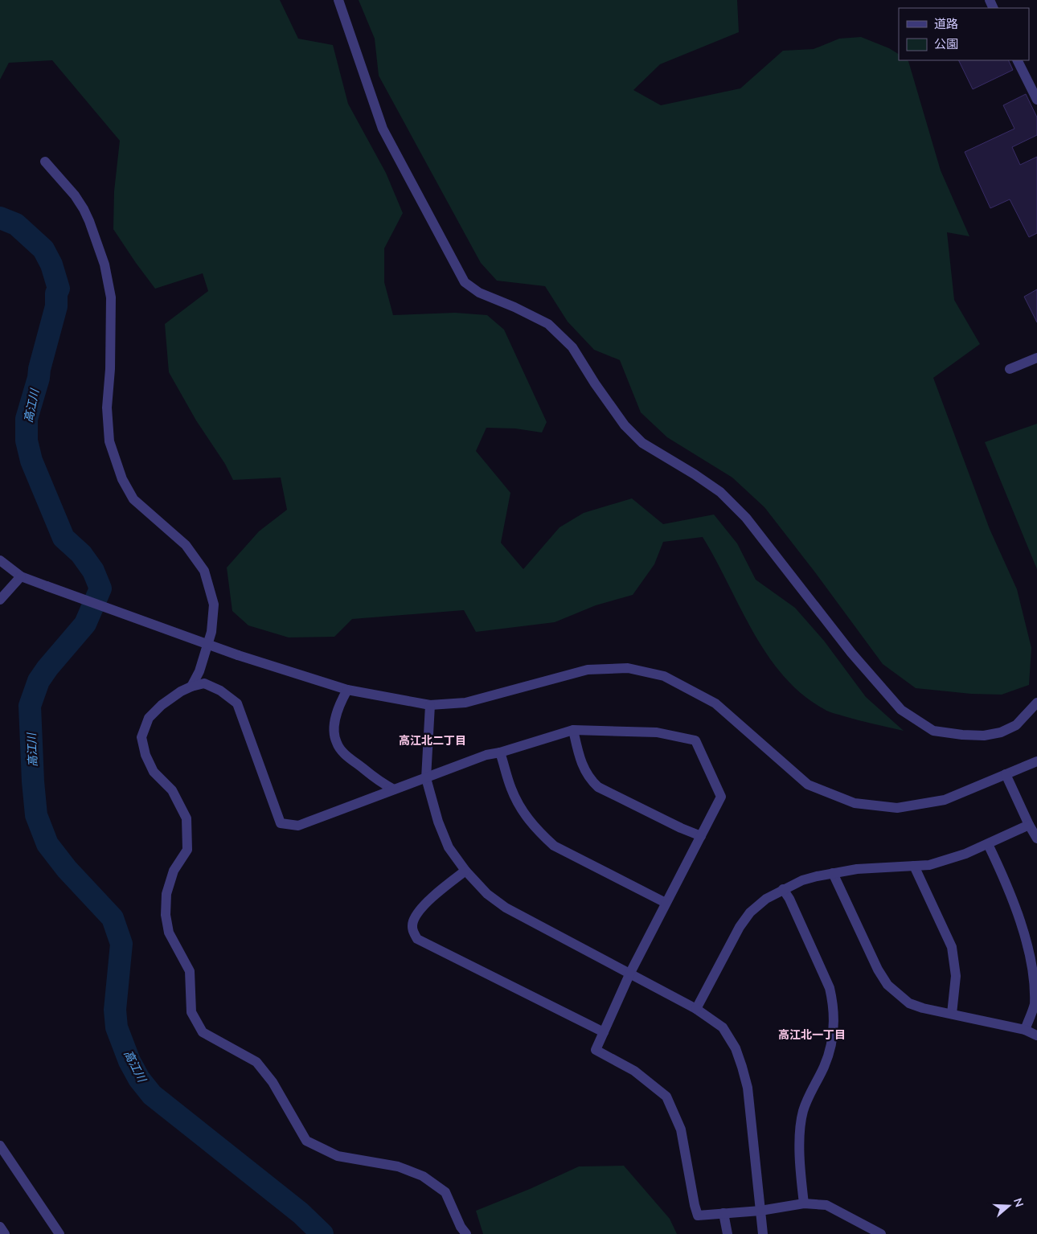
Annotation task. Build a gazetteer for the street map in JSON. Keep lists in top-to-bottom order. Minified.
{"districts":["高江北二丁目","高江北一丁目"],"water":["高江川"],"legend":["道路","公園"],"north":"right"}
